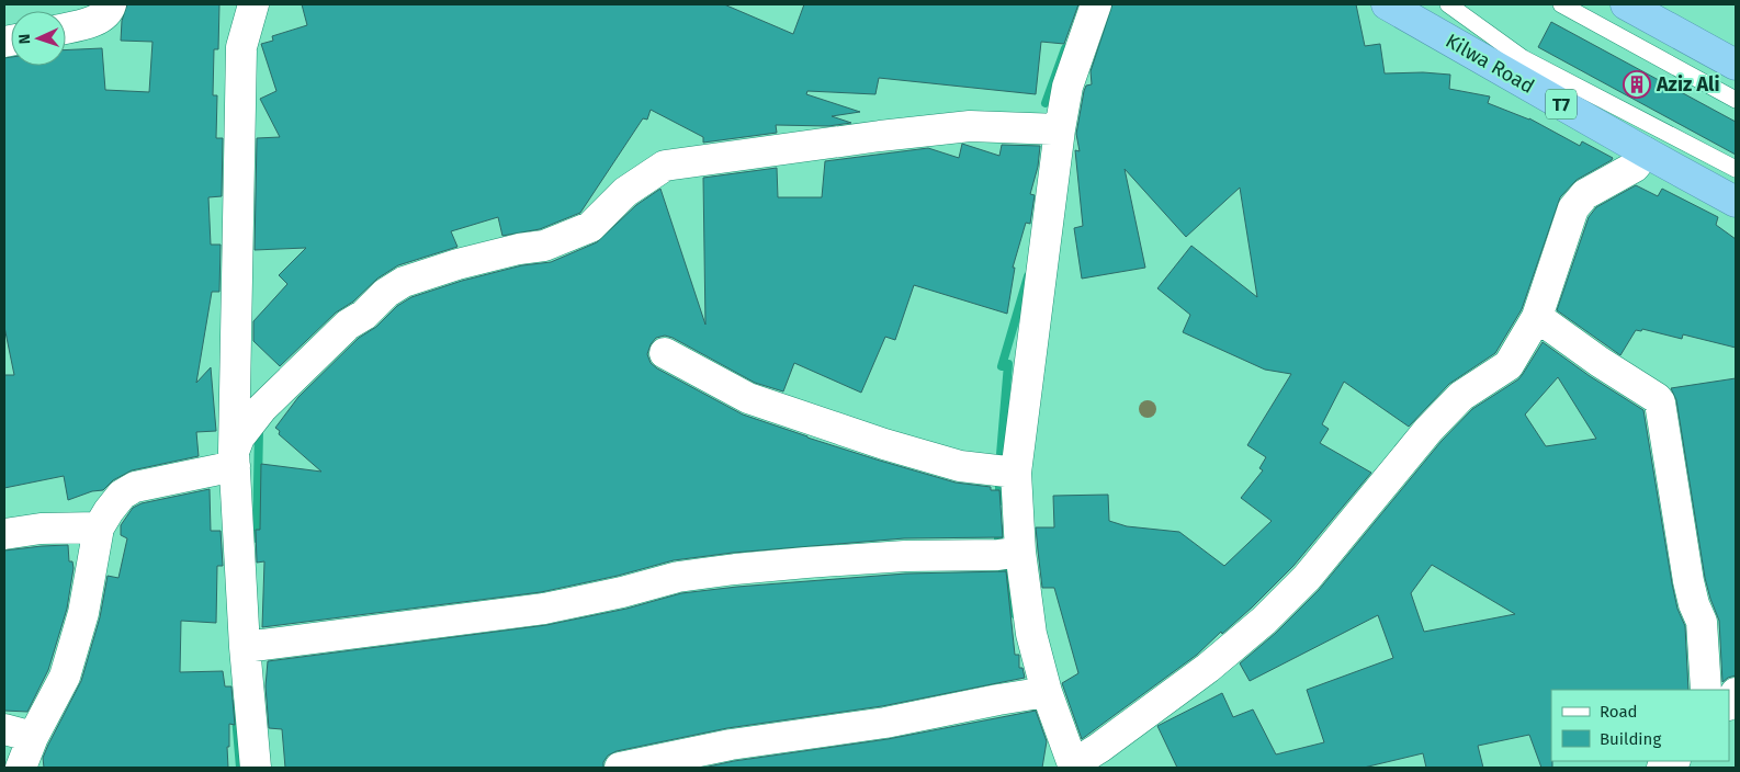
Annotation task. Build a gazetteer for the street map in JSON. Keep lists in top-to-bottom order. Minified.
{"streets":{"highway":["Kilwa Road","T7"]},"places":{"building":["Aziz Ali"]},"legend":["Road","Building"],"north":"left"}
